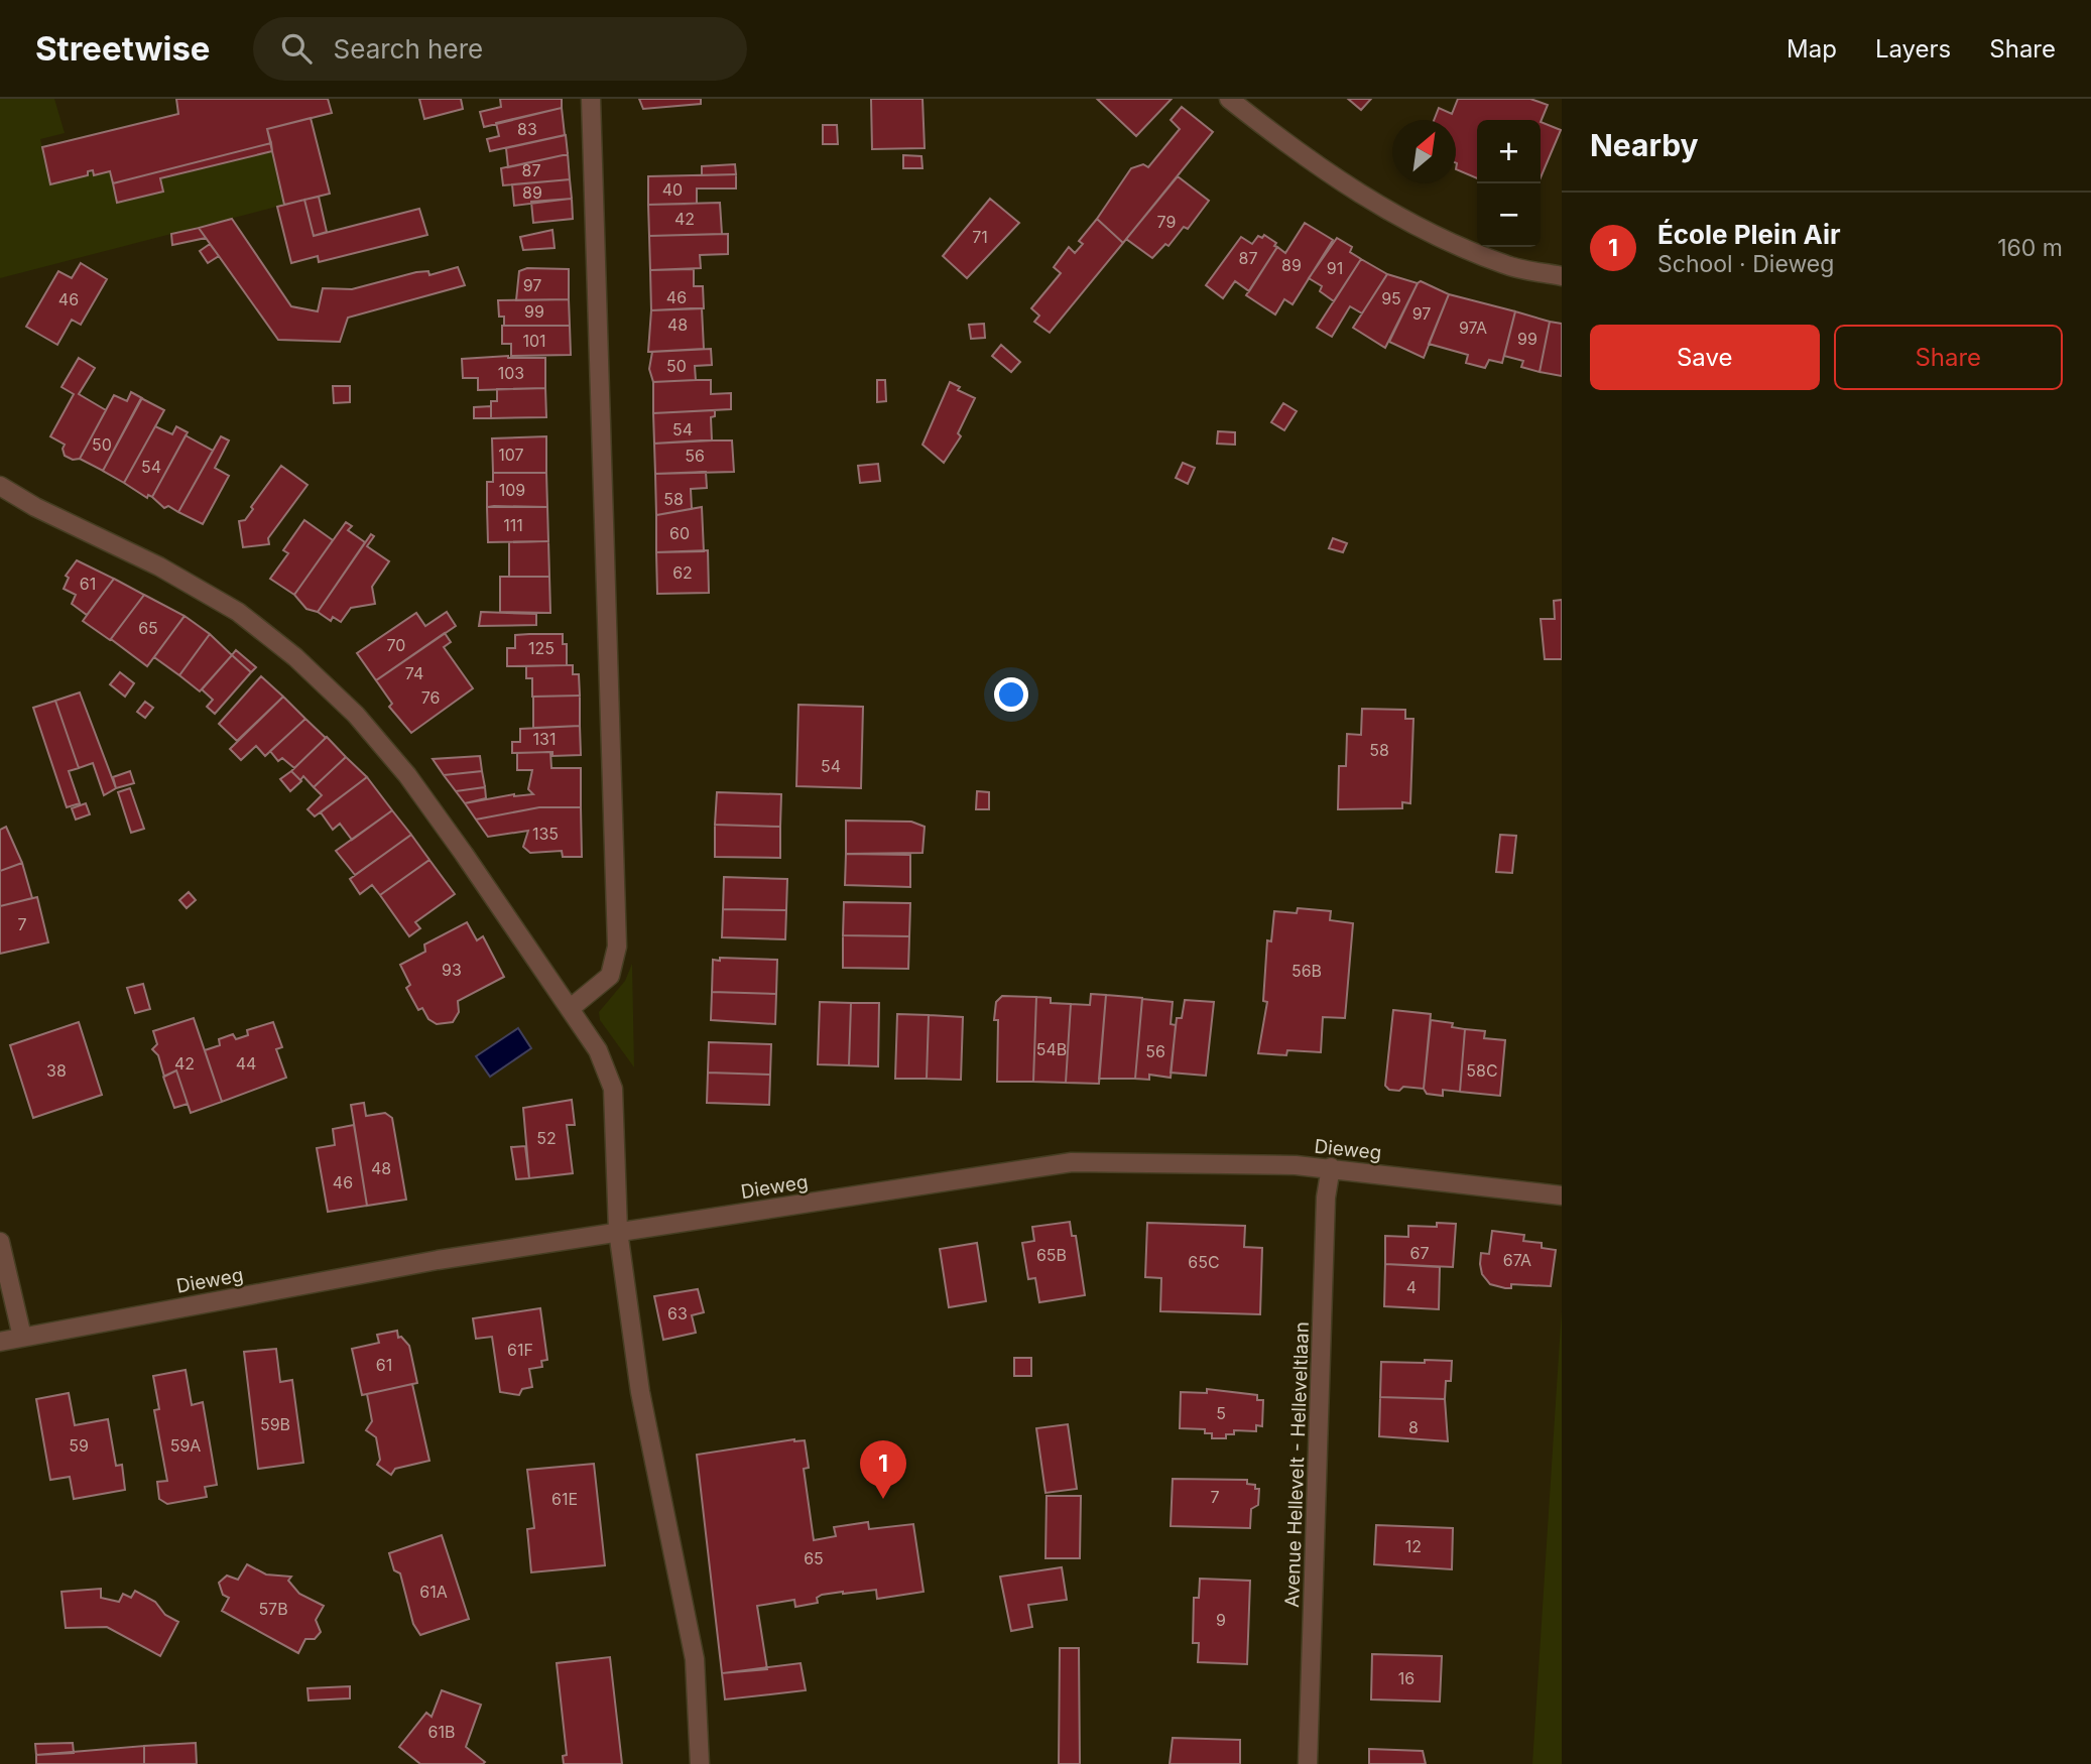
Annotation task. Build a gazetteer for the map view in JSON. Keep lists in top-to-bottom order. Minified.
{"streets":{"street":["Dieweg","Avenue Hellevelt - Helleveltlaan"]},"crossings":[["Dieweg","Avenue Hellevelt - Helleveltlaan"]],"house_numbers":["83","87","40","89","42","79","71","87","89","91","97","46","95","46","99","97","48","97A","99","101","50","103","54","50","107","56","54","109","58","111","60","62","61","65","70","125","74","76","131","58","54","135","7","93","56B","54B","56","42","44","38","58C","52","48","46","67","65B","67A","65C","4","63","61F","61","5","59B","8","59","59A","7","61E","12","65","61A","57B","9","16","61B"],"north":"top right","page":{"header":"Streetwise","search":"Search here","nav":["Map","Layers","Share"],"heading":"Nearby","map_buttons":["+","−"],"list":[{"mark":"1","name":"École Plein Air","note":"School · Dieweg","value":"160 m"}],"buttons":["Save","Share"],"pins":"1"}}
